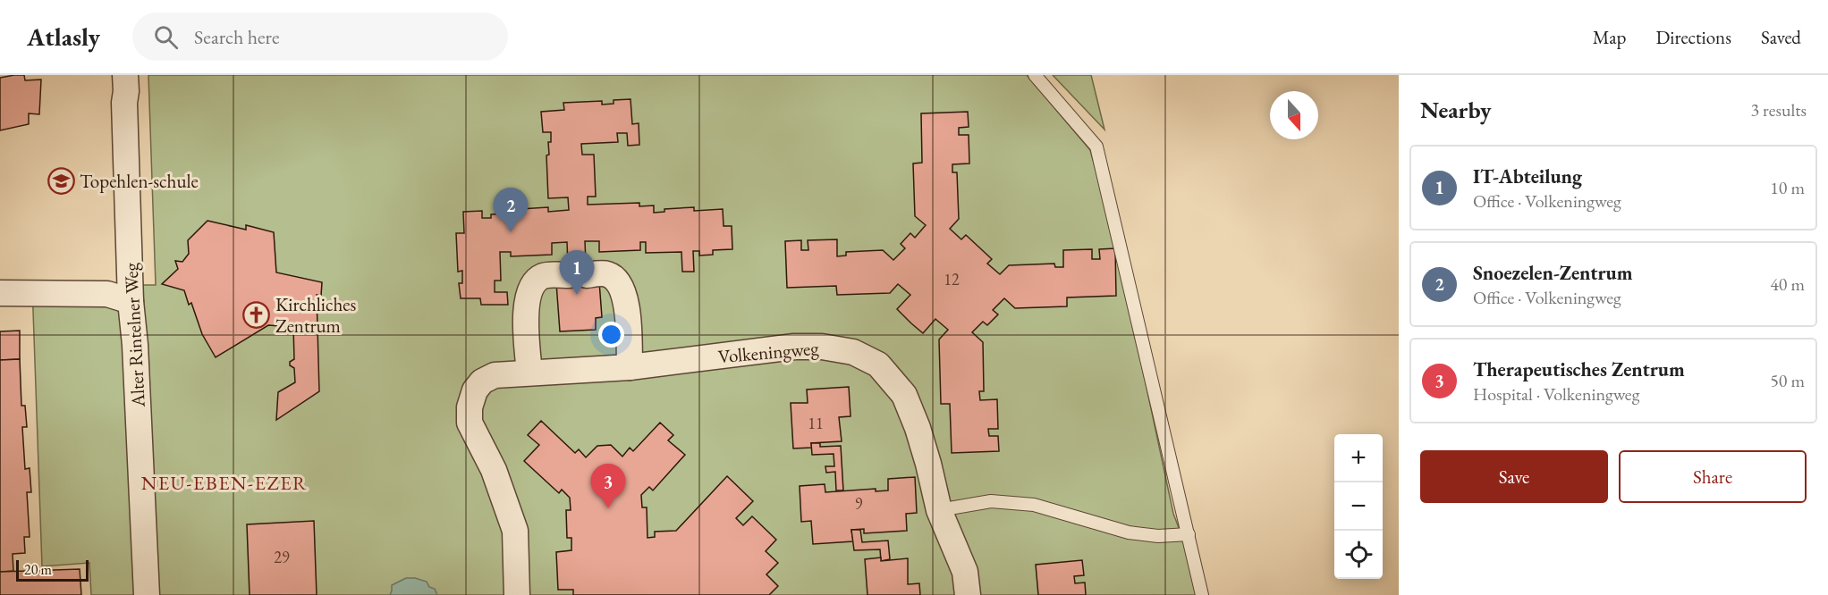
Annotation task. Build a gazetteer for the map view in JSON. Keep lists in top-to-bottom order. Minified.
{"streets":{"street":["Alter Rintelner Weg","Volkeningweg"]},"districts":["NEU-EBEN-EZER"],"places":{"school or university":["Topehlen-schule"],"church":["Kirchliches Zentrum"]},"house_numbers":["12","11","9","29"],"scale_bar":"20 m","north":"bottom","page":{"header":"Atlasly","search":"Search here","nav":["Map","Directions","Saved"],"heading":["Nearby","3 results"],"list":[{"mark":"1","name":"IT-Abteilung","note":"Office · Volkeningweg","value":"10 m"},{"mark":"2","name":"Snoezelen-Zentrum","note":"Office · Volkeningweg","value":"40 m"},{"mark":"3","name":"Therapeutisches Zentrum","note":"Hospital · Volkeningweg","value":"50 m"}],"pins":["2","1","3"],"map_buttons":["+","−"],"buttons":["Save","Share"],"scale":"20 m"}}
